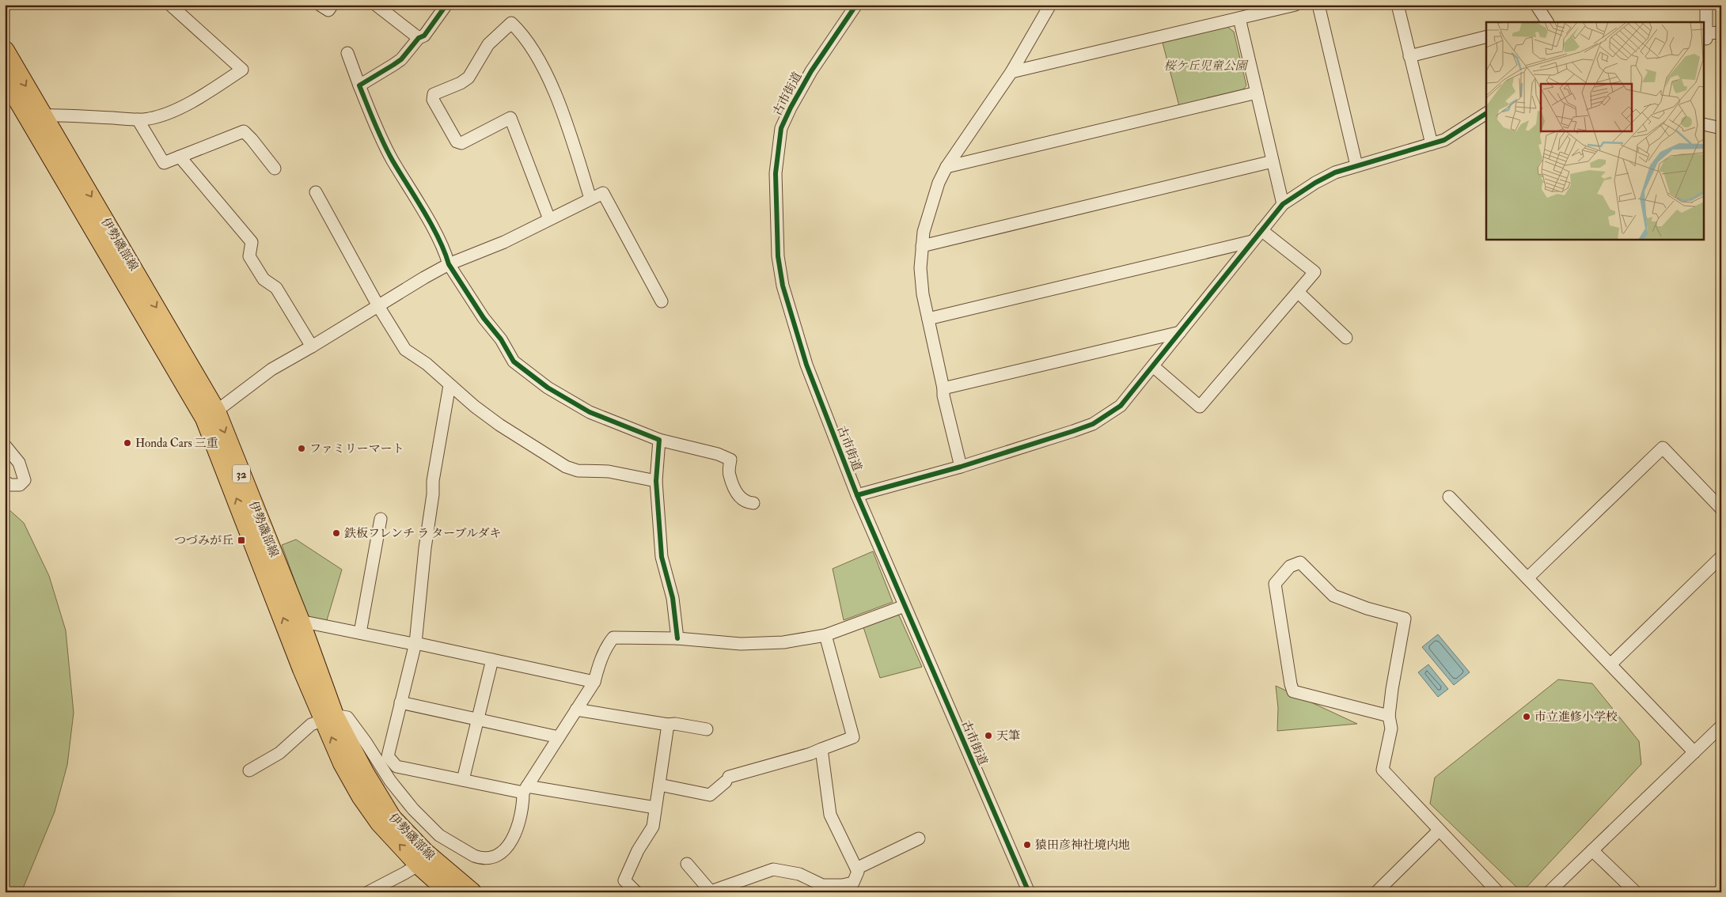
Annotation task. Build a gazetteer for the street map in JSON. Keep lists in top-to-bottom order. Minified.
{"streets":{"main road":["伊勢磯部線","32"],"street":["古市街道"]},"parks":["桜ケ丘児童公園"],"places":{"other":["Honda Cars 三重","ファミリーマート","鉄板フレンチ ラ ターブルダキ","市立進修小学校","天筆","猿田彦神社境内地"],"transit":["つづみが丘"]}}
